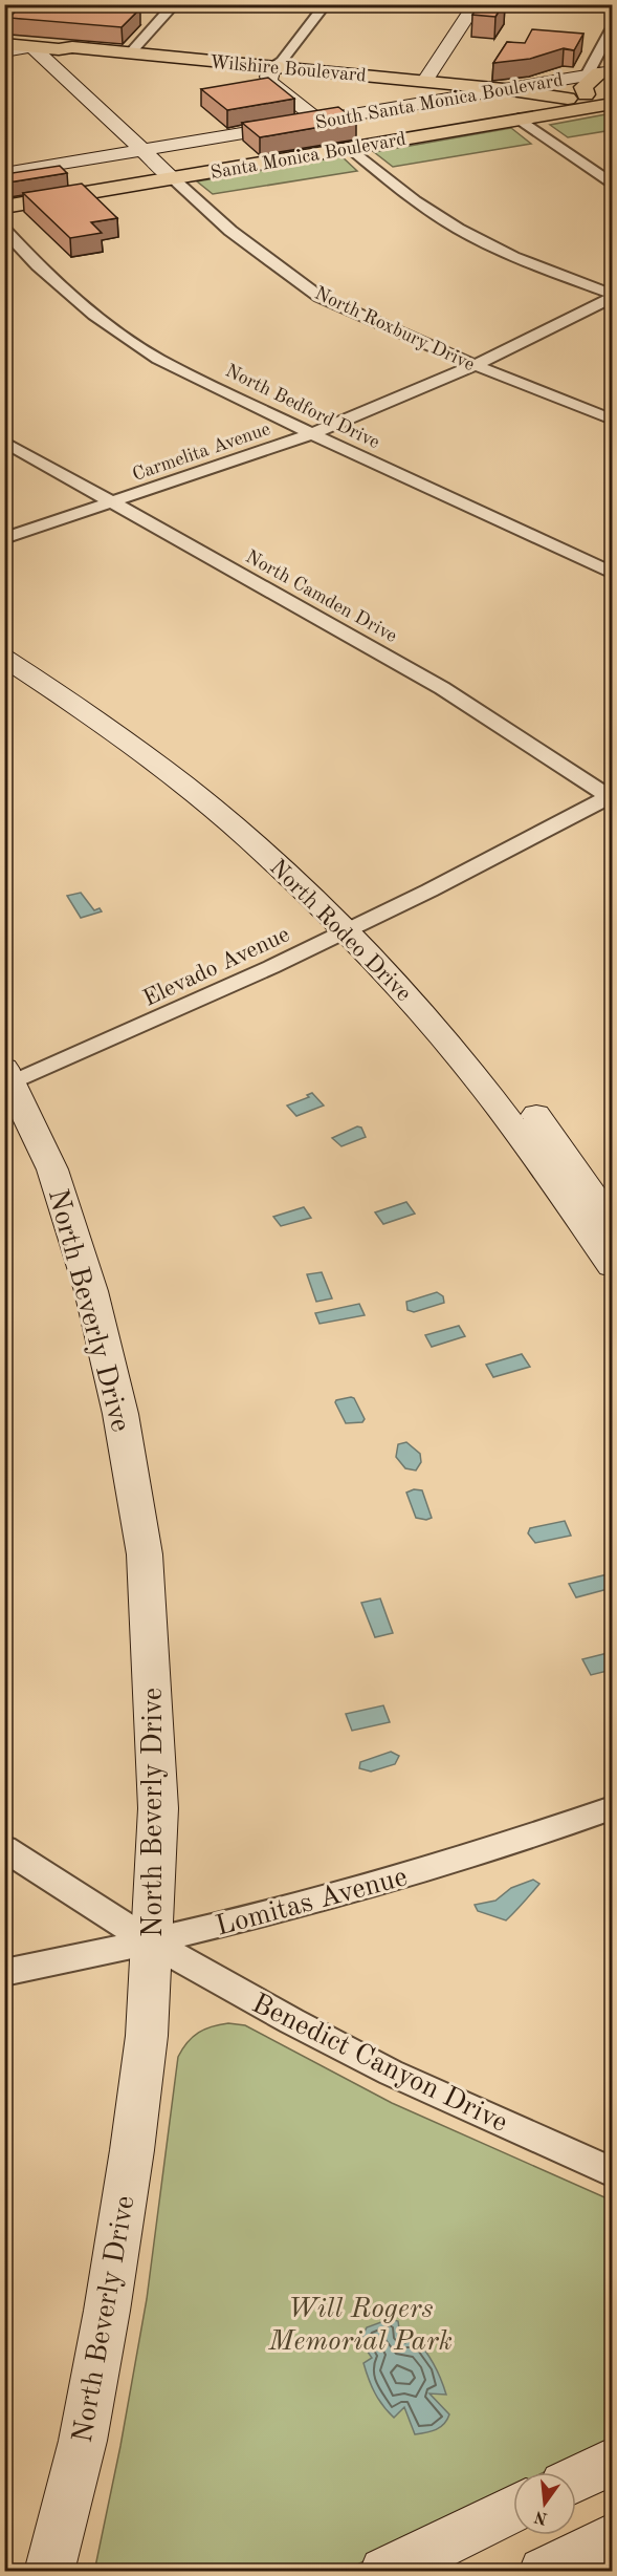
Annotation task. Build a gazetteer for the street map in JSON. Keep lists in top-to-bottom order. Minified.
{"streets":{"main road":["Wilshire Boulevard","Santa Monica Boulevard"],"street":["South Santa Monica Boulevard","North Roxbury Drive","North Bedford Drive","Carmelita Avenue","North Camden Drive","North Rodeo Drive","Elevado Avenue","North Beverly Drive","Lomitas Avenue","Benedict Canyon Drive"]},"crossings":[["Wilshire Boulevard","South Santa Monica Boulevard"],["Wilshire Boulevard","Santa Monica Boulevard"],["South Santa Monica Boulevard","North Roxbury Drive"],["Santa Monica Boulevard","North Roxbury Drive"],["North Roxbury Drive","Carmelita Avenue"],["North Bedford Drive","Carmelita Avenue"],["Carmelita Avenue","North Camden Drive"],["North Camden Drive","Elevado Avenue"],["North Rodeo Drive","Elevado Avenue"],["Elevado Avenue","North Beverly Drive"],["North Beverly Drive","Lomitas Avenue"],["North Beverly Drive","Benedict Canyon Drive"],["Lomitas Avenue","Benedict Canyon Drive"]],"parks":["Will Rogers Memorial Park"],"north":"bottom"}
